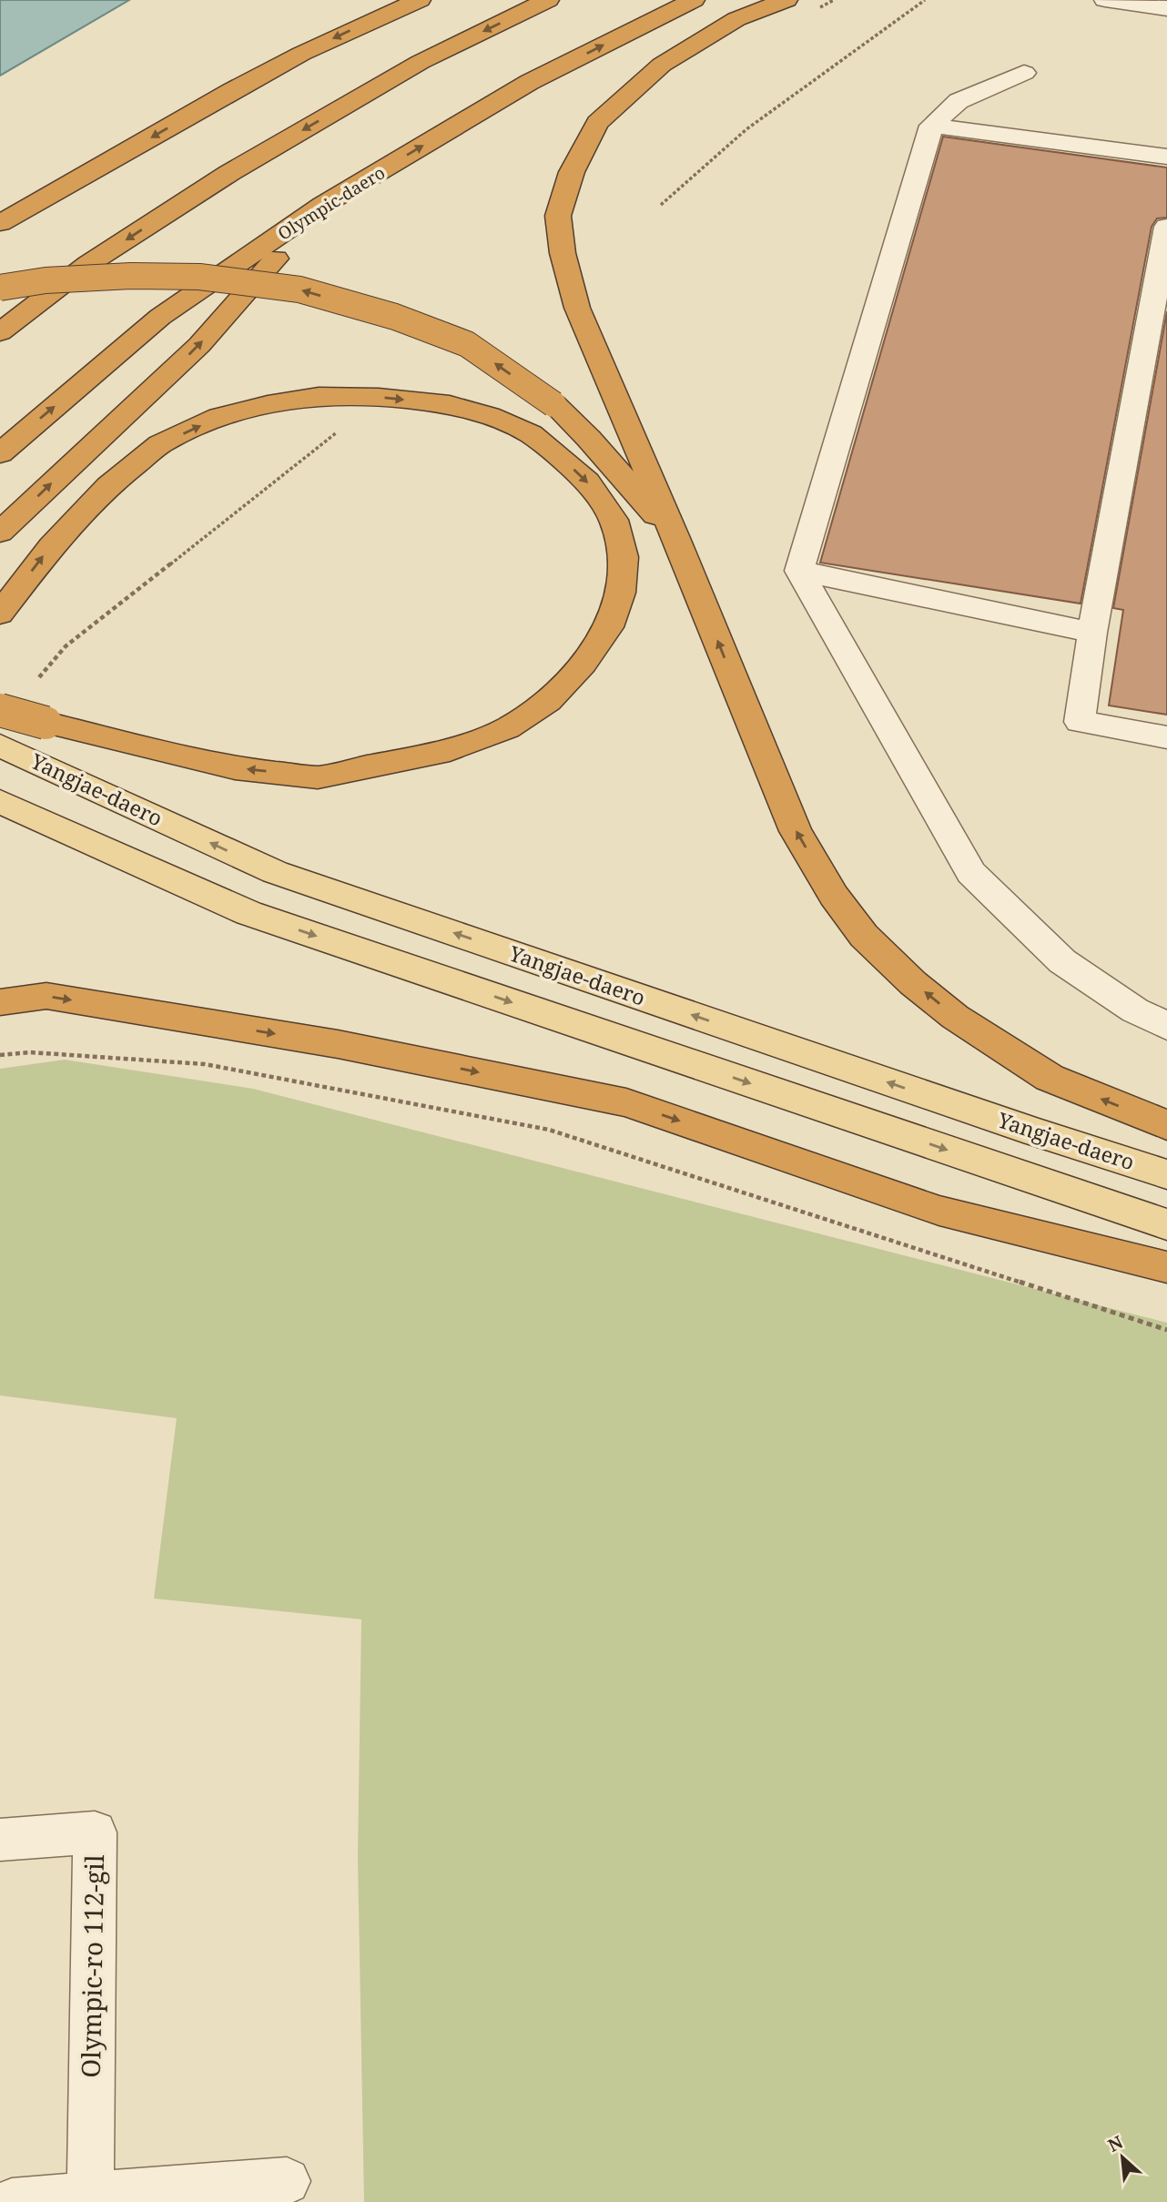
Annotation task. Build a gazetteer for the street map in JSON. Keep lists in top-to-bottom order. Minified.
{"streets":{"highway":["Olympic-daero"],"main road":["Yangjae-daero"],"street":["Olympic-ro 112-gil"]},"north":"top left"}
